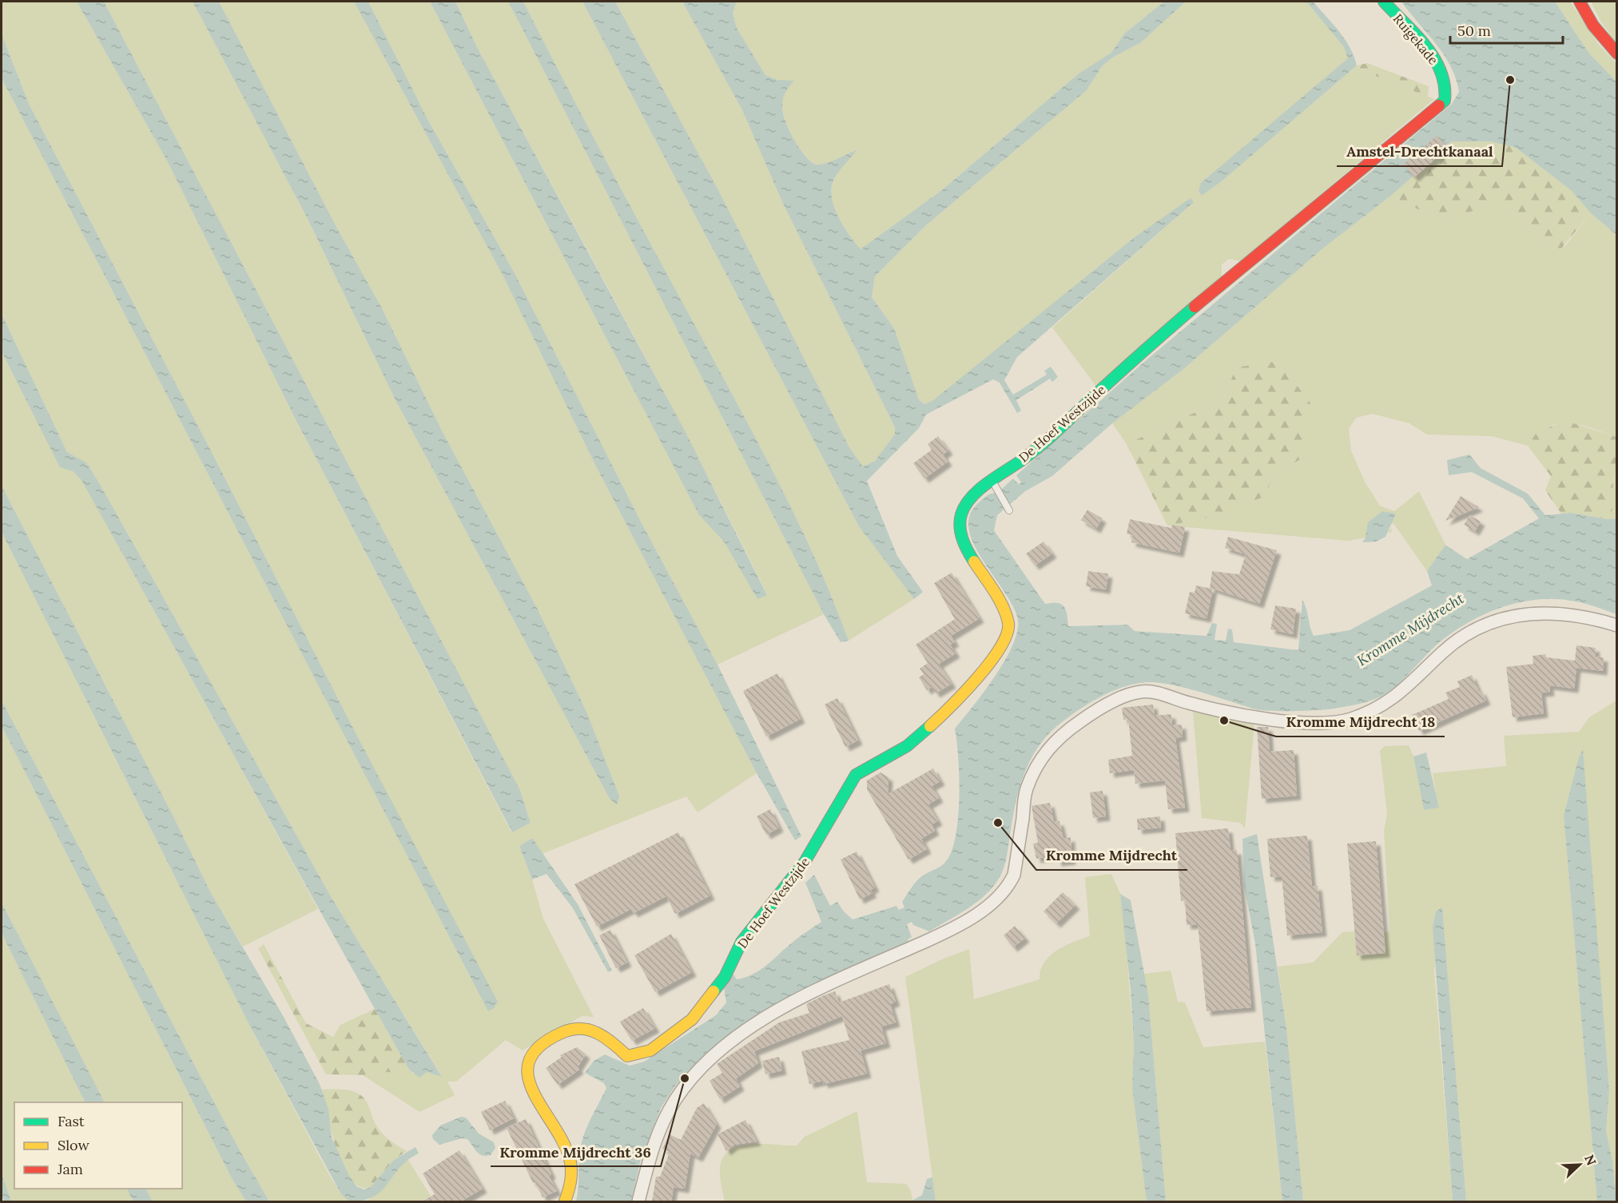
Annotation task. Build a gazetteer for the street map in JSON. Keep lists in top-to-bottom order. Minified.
{"streets":{"street":["Ruigekade","De Hoef Westzijde"]},"crossings":[["Ruigekade","De Hoef Westzijde"]],"water":["Kromme Mijdrecht"],"places":["Amstel-Drechtkanaal","Kromme Mijdrecht 18","Kromme Mijdrecht","Kromme Mijdrecht 36"],"legend":["Fast","Slow","Jam"],"scale_bar":"50 m","north":"top right"}
